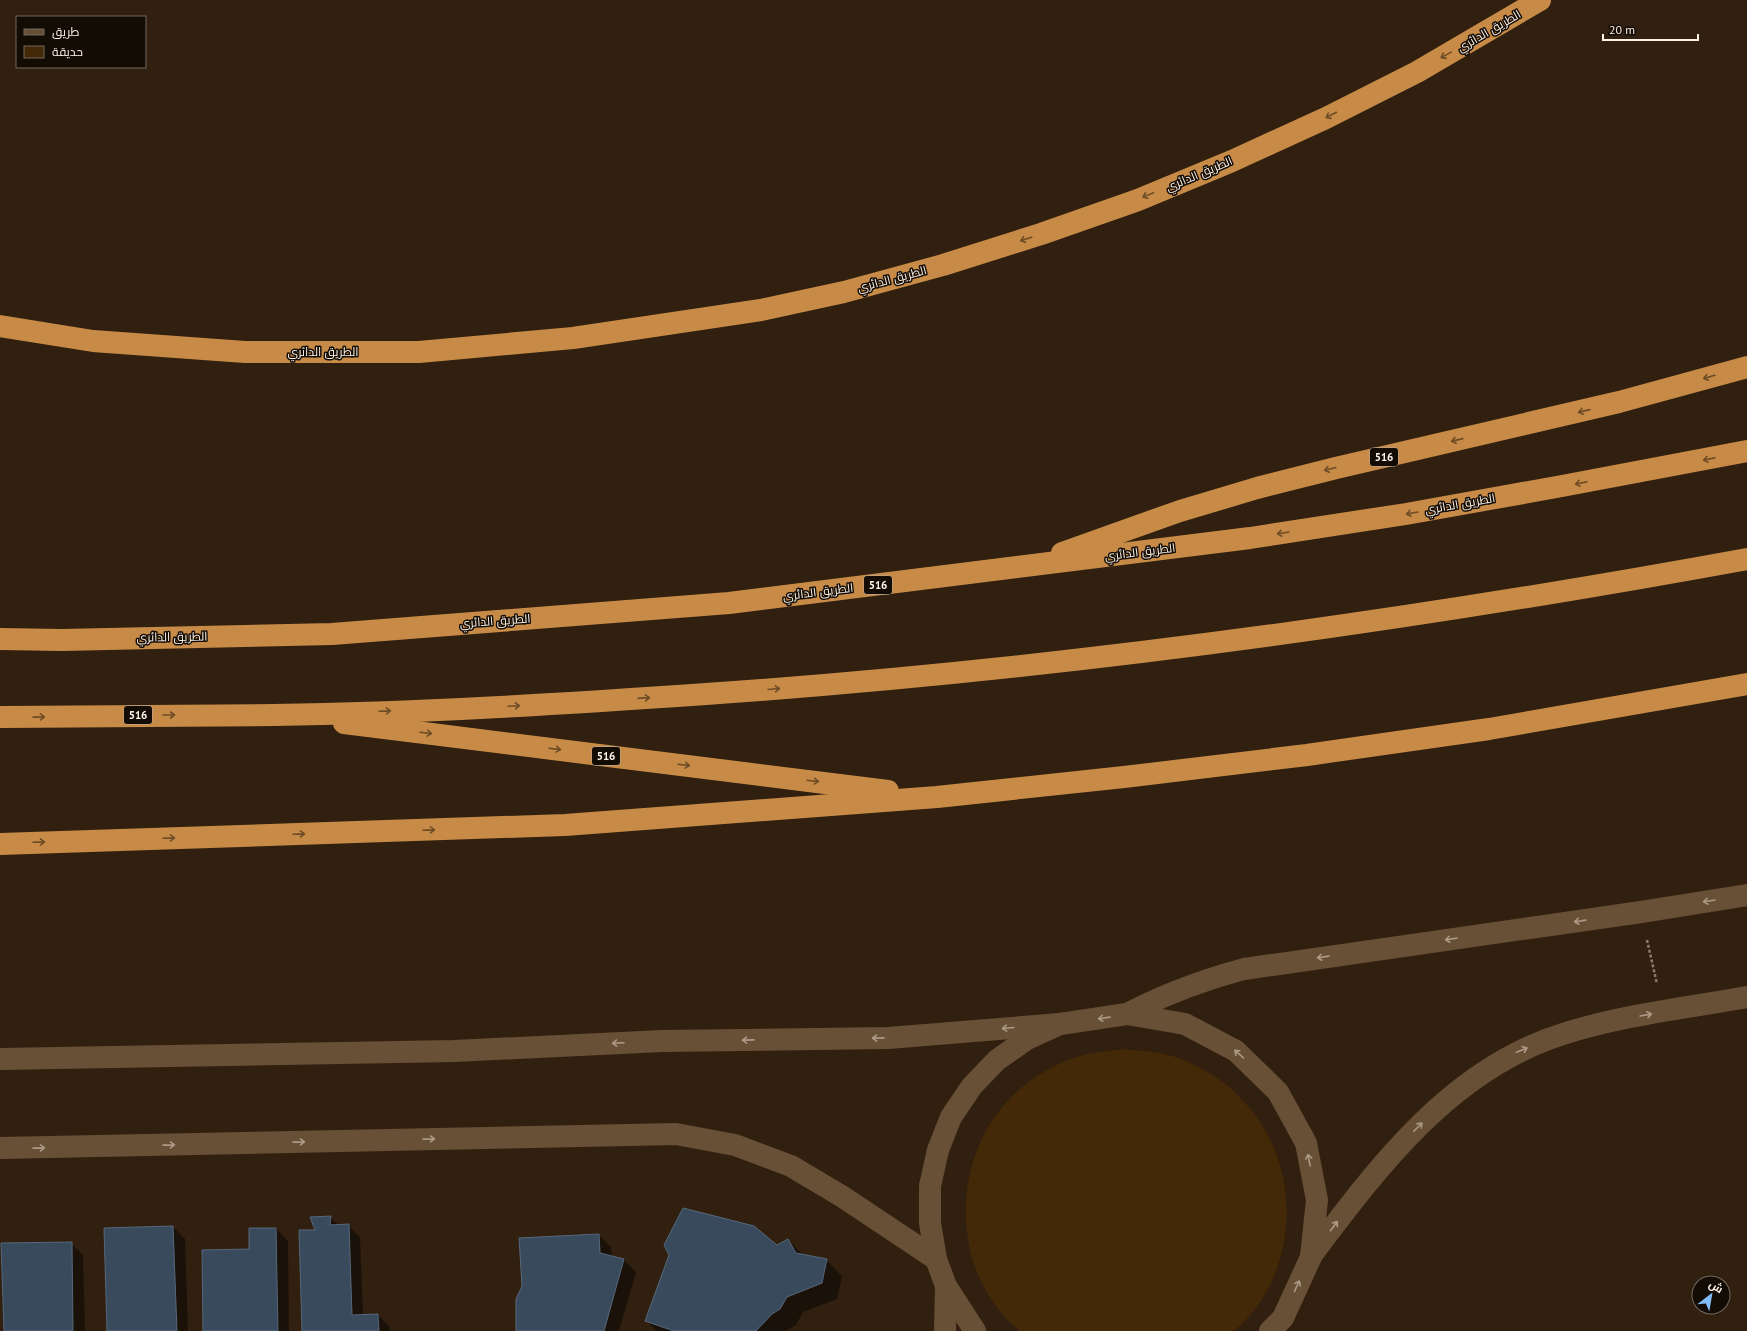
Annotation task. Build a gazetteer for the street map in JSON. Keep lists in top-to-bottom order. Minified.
{"streets":{"highway":["الطريق الدائري","516"]},"crossings":[["الطريق الدائري","516"]],"legend":["طريق","حديقة"],"scale_bar":"20 m","north":"top right"}
